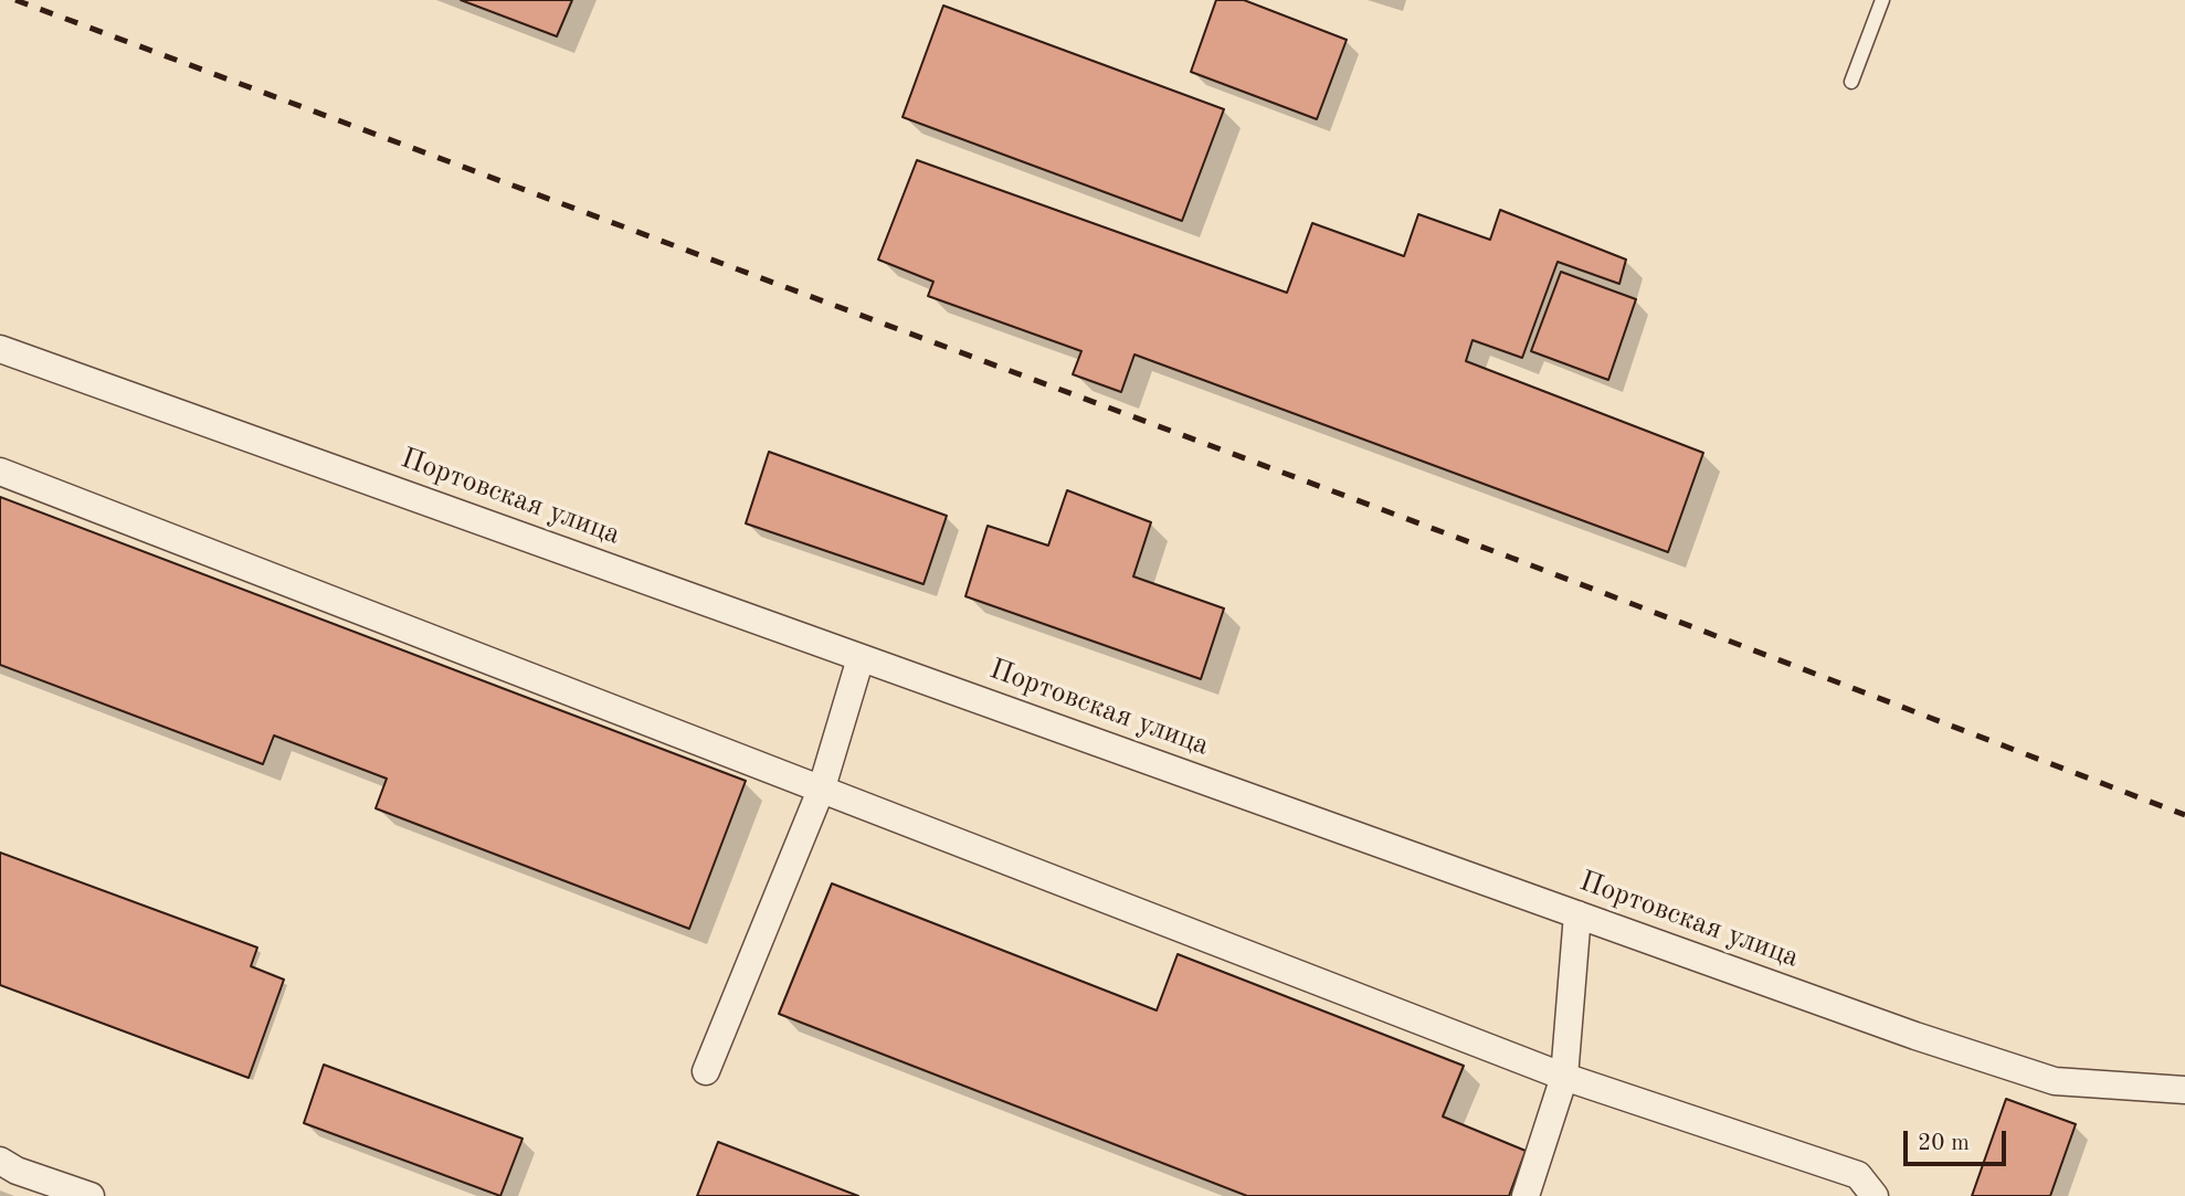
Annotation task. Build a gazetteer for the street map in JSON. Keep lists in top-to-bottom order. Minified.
{"streets":{"street":["Портовская улица"]},"scale_bar":"20 m"}
